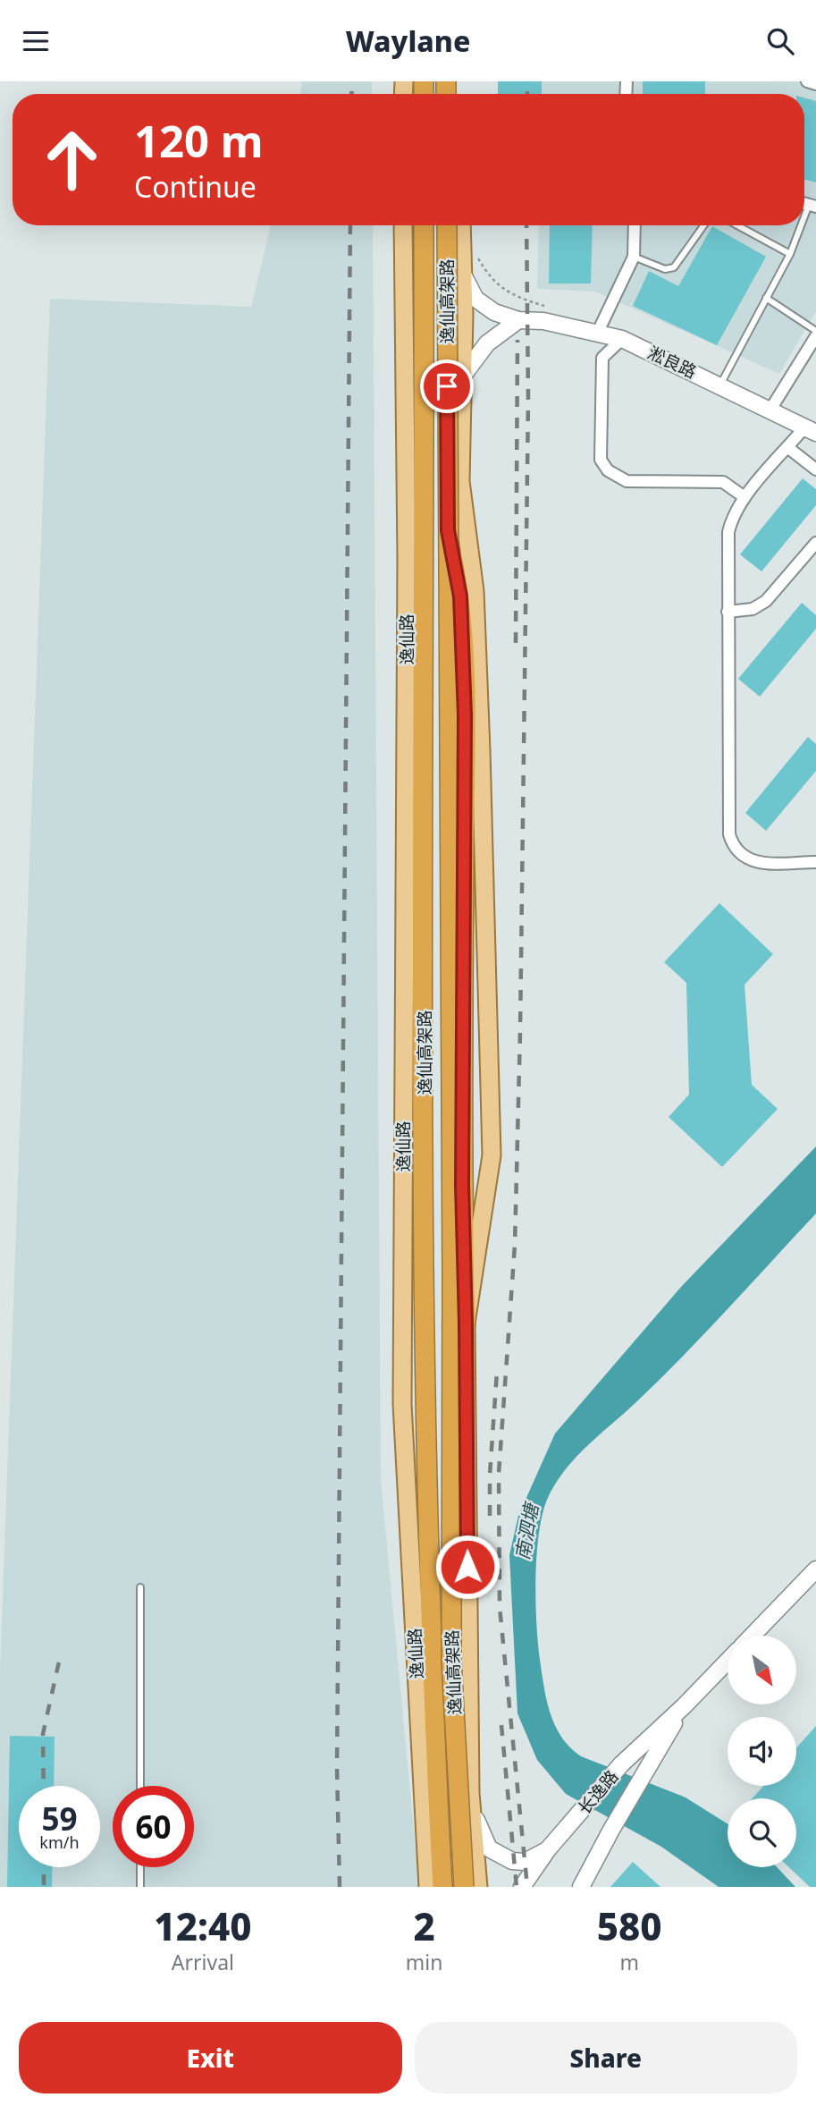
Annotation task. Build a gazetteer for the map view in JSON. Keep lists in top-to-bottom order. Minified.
{"streets":{"highway":["逸仙高架路"],"main road":["逸仙路"],"street":["淞良路","长逸路"]},"water":["南泗塘"],"north":"bottom right","page":{"header":"Waylane","turn":["120 m","Continue"],"speed":"59 km/h","limit":"60","eta":["12:40","Arrival","2","min","580","m"],"buttons":["Exit","Share"]}}
